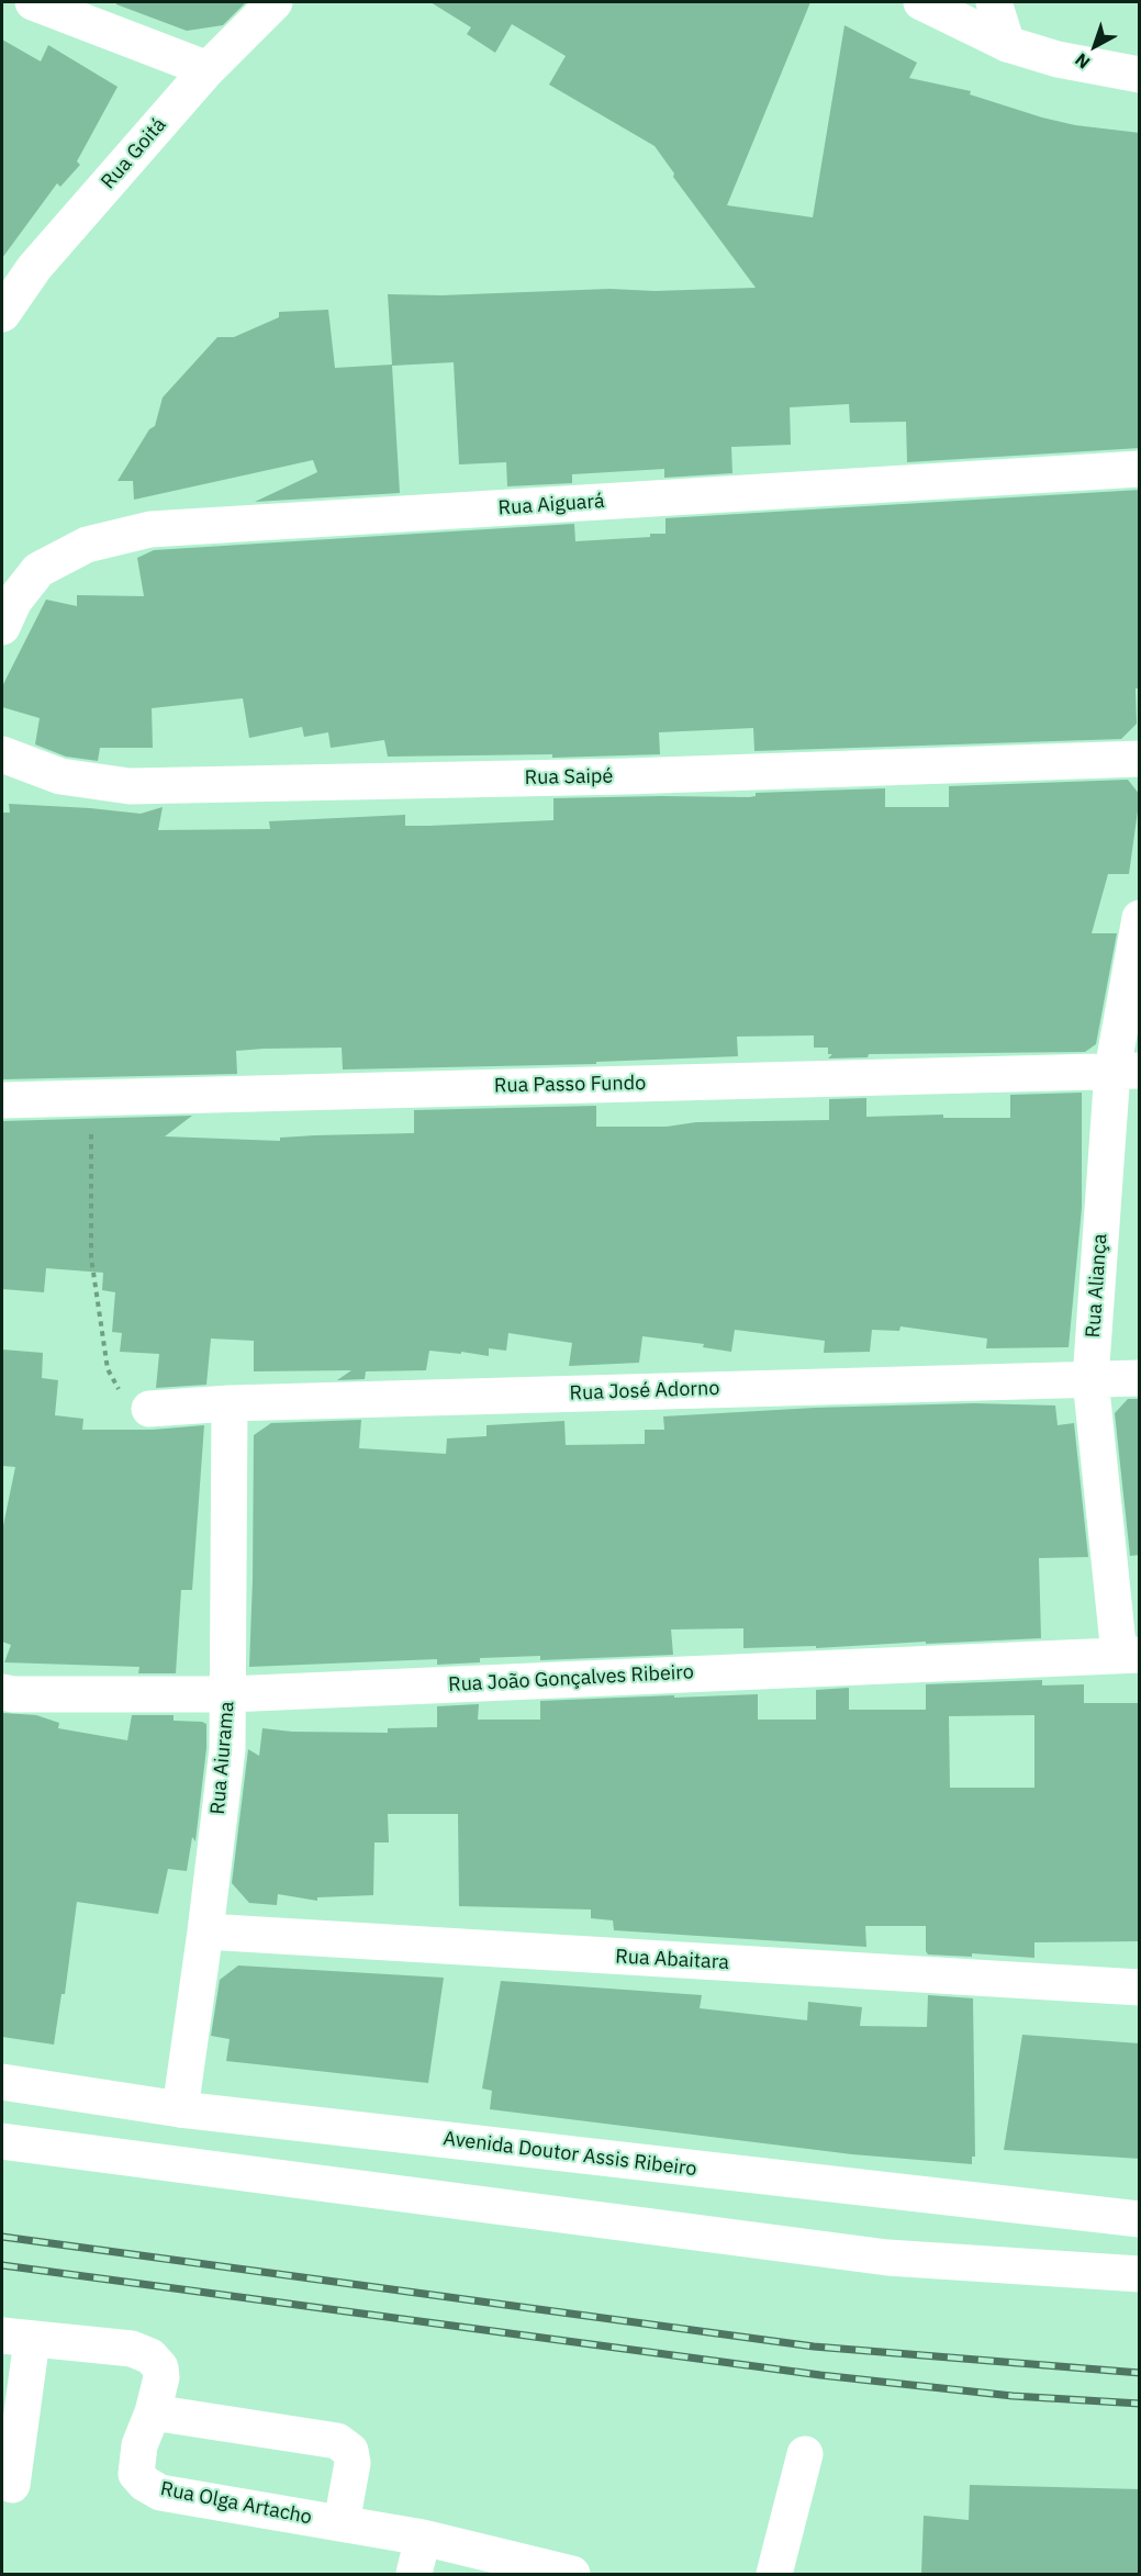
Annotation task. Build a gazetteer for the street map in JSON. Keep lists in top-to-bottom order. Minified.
{"streets":{"street":["Rua Goitá","Rua Aiguará","Rua Saipé","Rua Passo Fundo","Rua Aliança","Rua José Adorno","Rua João Gonçalves Ribeiro","Rua Aiurama","Rua Abaitara","Avenida Doutor Assis Ribeiro","Rua Olga Artacho"]},"crossings":[["Rua Passo Fundo","Rua Aliança"],["Rua Aliança","Rua José Adorno"],["Rua Aliança","Rua João Gonçalves Ribeiro"],["Rua José Adorno","Rua Aiurama"],["Rua João Gonçalves Ribeiro","Rua Aiurama"],["Rua Aiurama","Rua Abaitara"],["Rua Aiurama","Avenida Doutor Assis Ribeiro"]],"north":"bottom left"}
